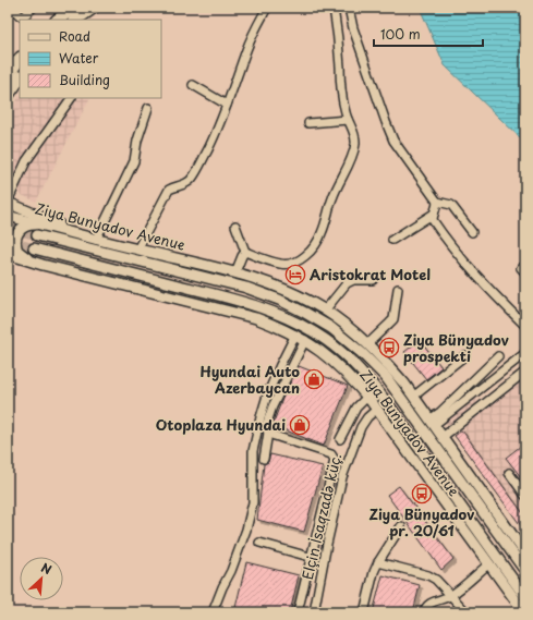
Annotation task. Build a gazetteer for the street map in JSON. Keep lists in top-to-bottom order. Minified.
{"streets":{"main road":["Ziya Bunyadov Avenue"],"street":["Elçin İsaqzadə küç."]},"crossings":[["Ziya Bunyadov Avenue","Elçin İsaqzadə küç."]],"places":{"hotel":["Aristokrat Motel"],"bus stop":["Ziya Bünyadov prospekti","Ziya Bünyadov pr. 20/61"],"shop":["Hyundai Auto Azerbaycan","Otoplaza Hyundai"]},"legend":["Road","Water","Building"],"scale_bar":"100 m","north":"top right"}
